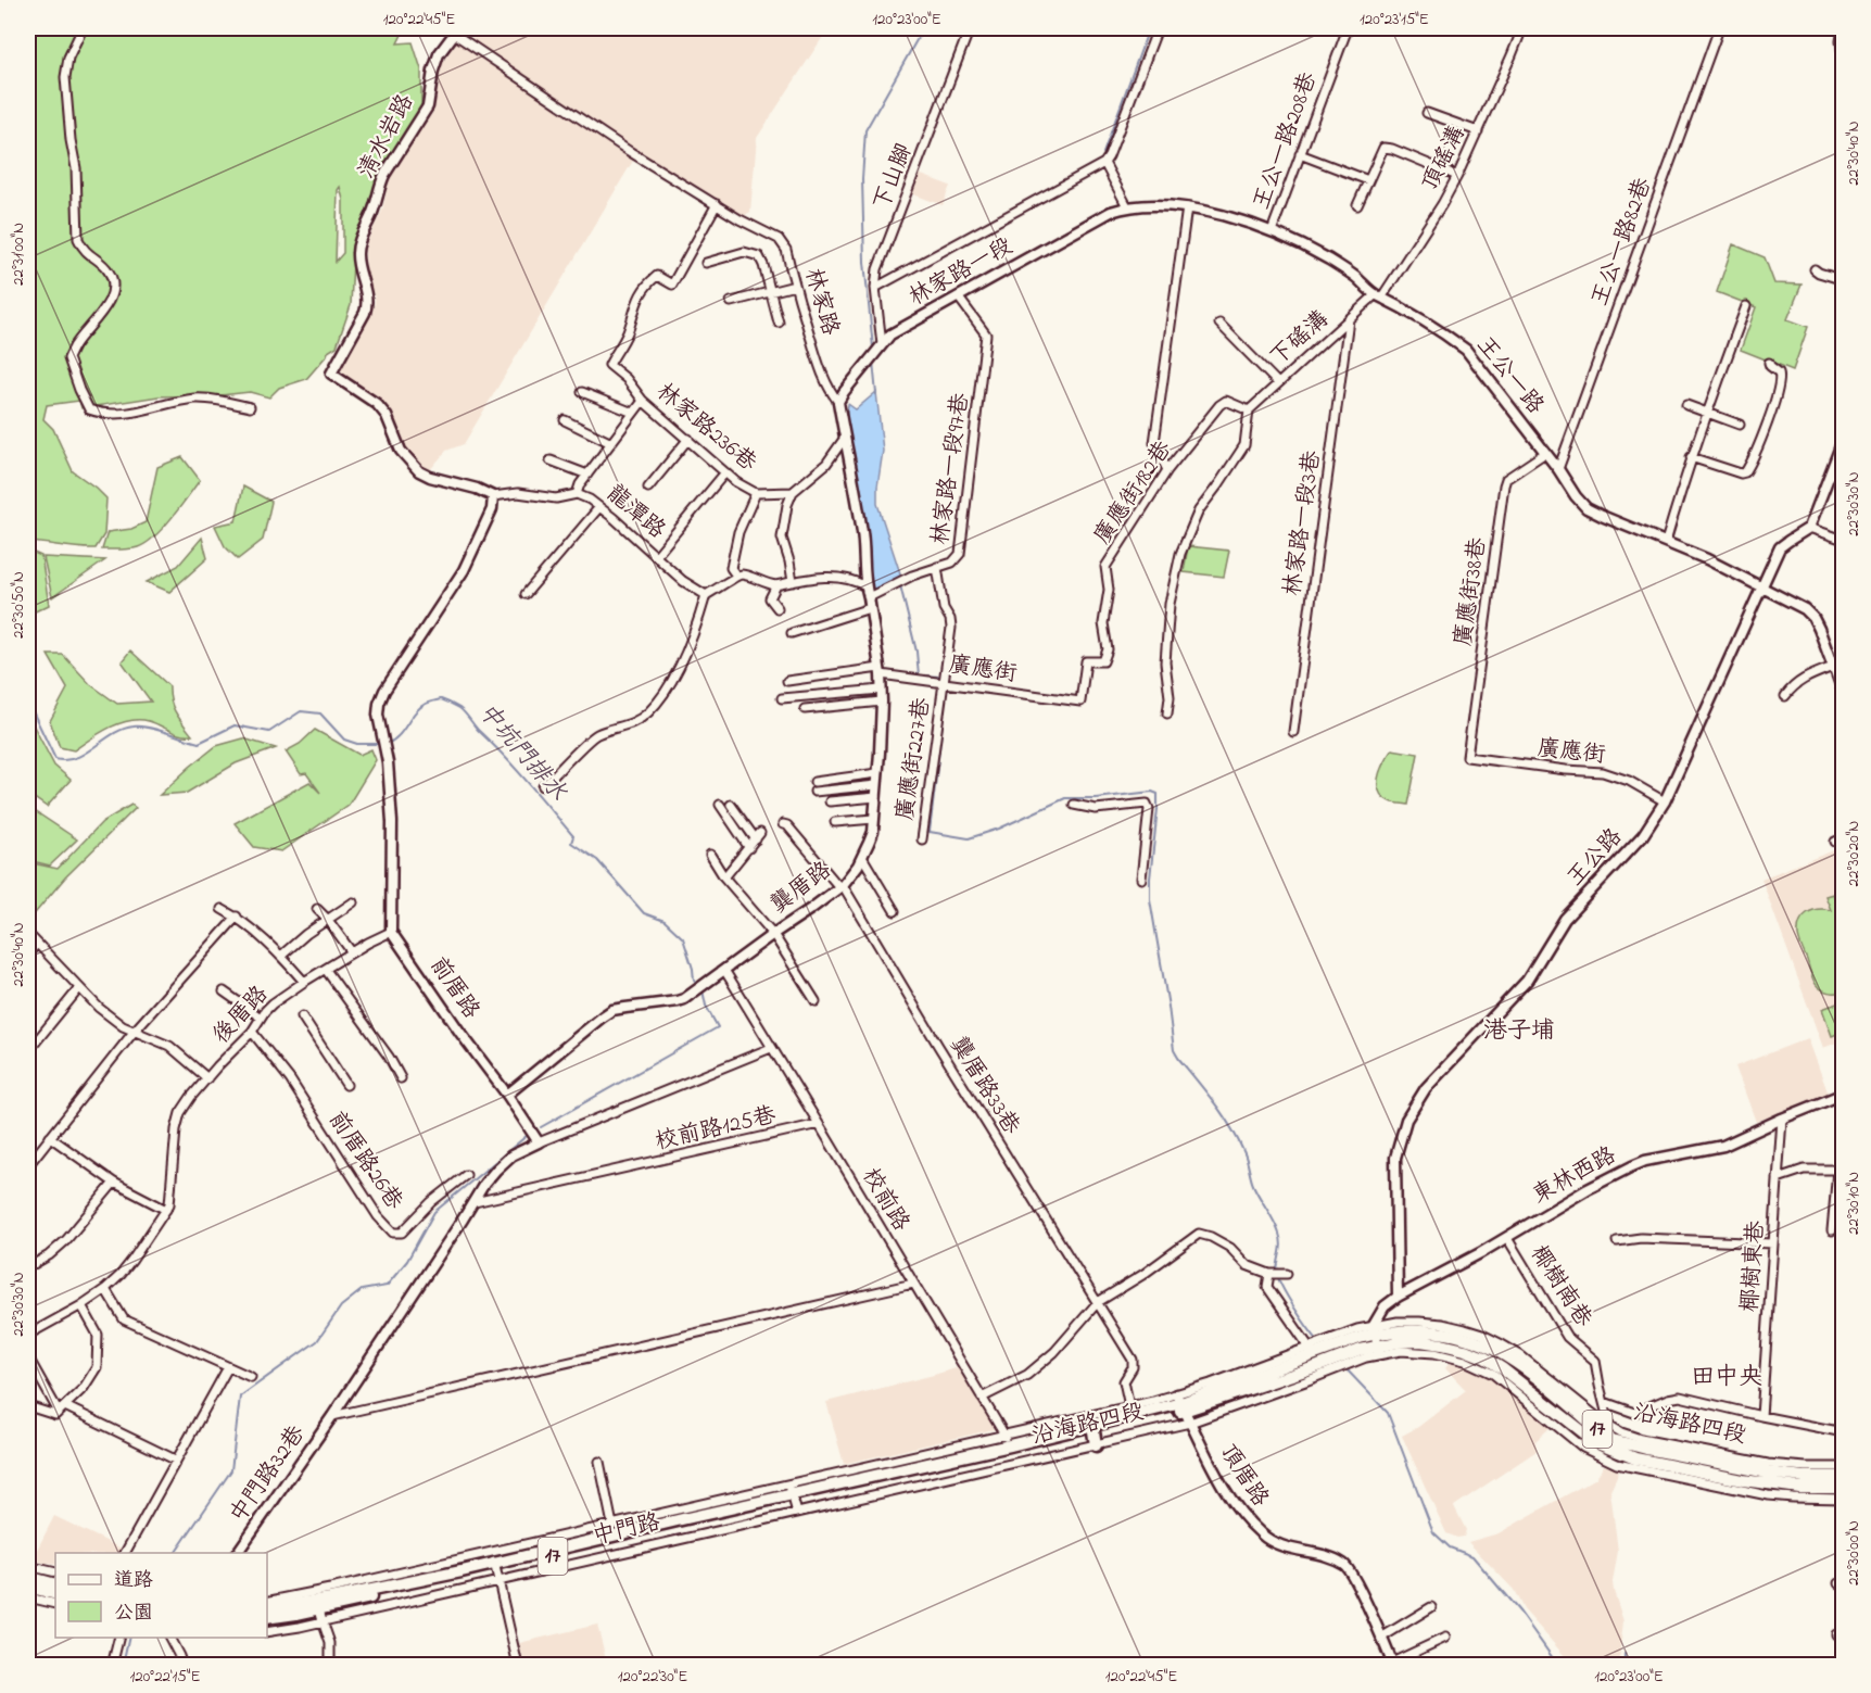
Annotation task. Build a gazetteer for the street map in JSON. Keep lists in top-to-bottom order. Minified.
{"streets":{"main road":["沿海路四段","17","中門路"],"street":["清水岩路","王公一路208巷","頂磘溝","下山腳","王公一路82巷","林家路一段","林家路","下磘溝","王公一路","林家路236巷","林家路一段97巷","廣應街182巷","龍潭路","林家路一段3巷","廣應街38巷","廣應街","廣應街227巷","王公路","龔厝路","前厝路","後厝路","龔厝路33巷","校前路125巷","前厝路26巷","東林西路","校前路","椰樹東巷","椰樹南巷","中門路32巷","頂厝路"]},"crossings":[["清水岩路","林家路"],["清水岩路","龍潭路"],["王公一路208巷","王公一路"],["頂磘溝","下磘溝"],["頂磘溝","王公一路"],["下山腳","林家路一段"],["王公一路82巷","王公一路"],["林家路一段","林家路"],["林家路一段","王公一路"],["林家路一段","林家路一段97巷"],["林家路","林家路236巷"],["林家路","林家路一段97巷"],["林家路","廣應街"],["林家路","龔厝路"],["下磘溝","王公一路"],["下磘溝","廣應街182巷"],["下磘溝","林家路一段3巷"],["王公一路","廣應街38巷"],["王公一路","王公路"],["林家路一段97巷","廣應街227巷"],["廣應街182巷","廣應街"],["廣應街38巷","廣應街"],["廣應街","廣應街227巷"],["廣應街","王公路"],["王公路","東林西路"],["龔厝路","前厝路"],["龔厝路","龔厝路33巷"],["龔厝路","校前路"],["前厝路","後厝路"],["後厝路","前厝路26巷"],["龔厝路33巷","沿海路四段"],["校前路125巷","校前路"],["東林西路","椰樹東巷"],["東林西路","椰樹南巷"],["東林西路","沿海路四段"],["東林西路","17"],["校前路","沿海路四段"],["椰樹南巷","沿海路四段"],["沿海路四段","17"],["沿海路四段","頂厝路"],["沿海路四段","中門路"]],"districts":["港子埔","田中央"],"water":["中坑門排水"],"legend":["道路","公園"],"coordinates":["120°22'45\"E","120°23'00\"E","120°23'15\"E","22°30'40\"N","22°31'00\"N","22°30'30\"N","22°30'50\"N","22°30'20\"N","22°30'10\"N","22°30'00\"N","120°22'15\"E","120°22'30\"E"]}
